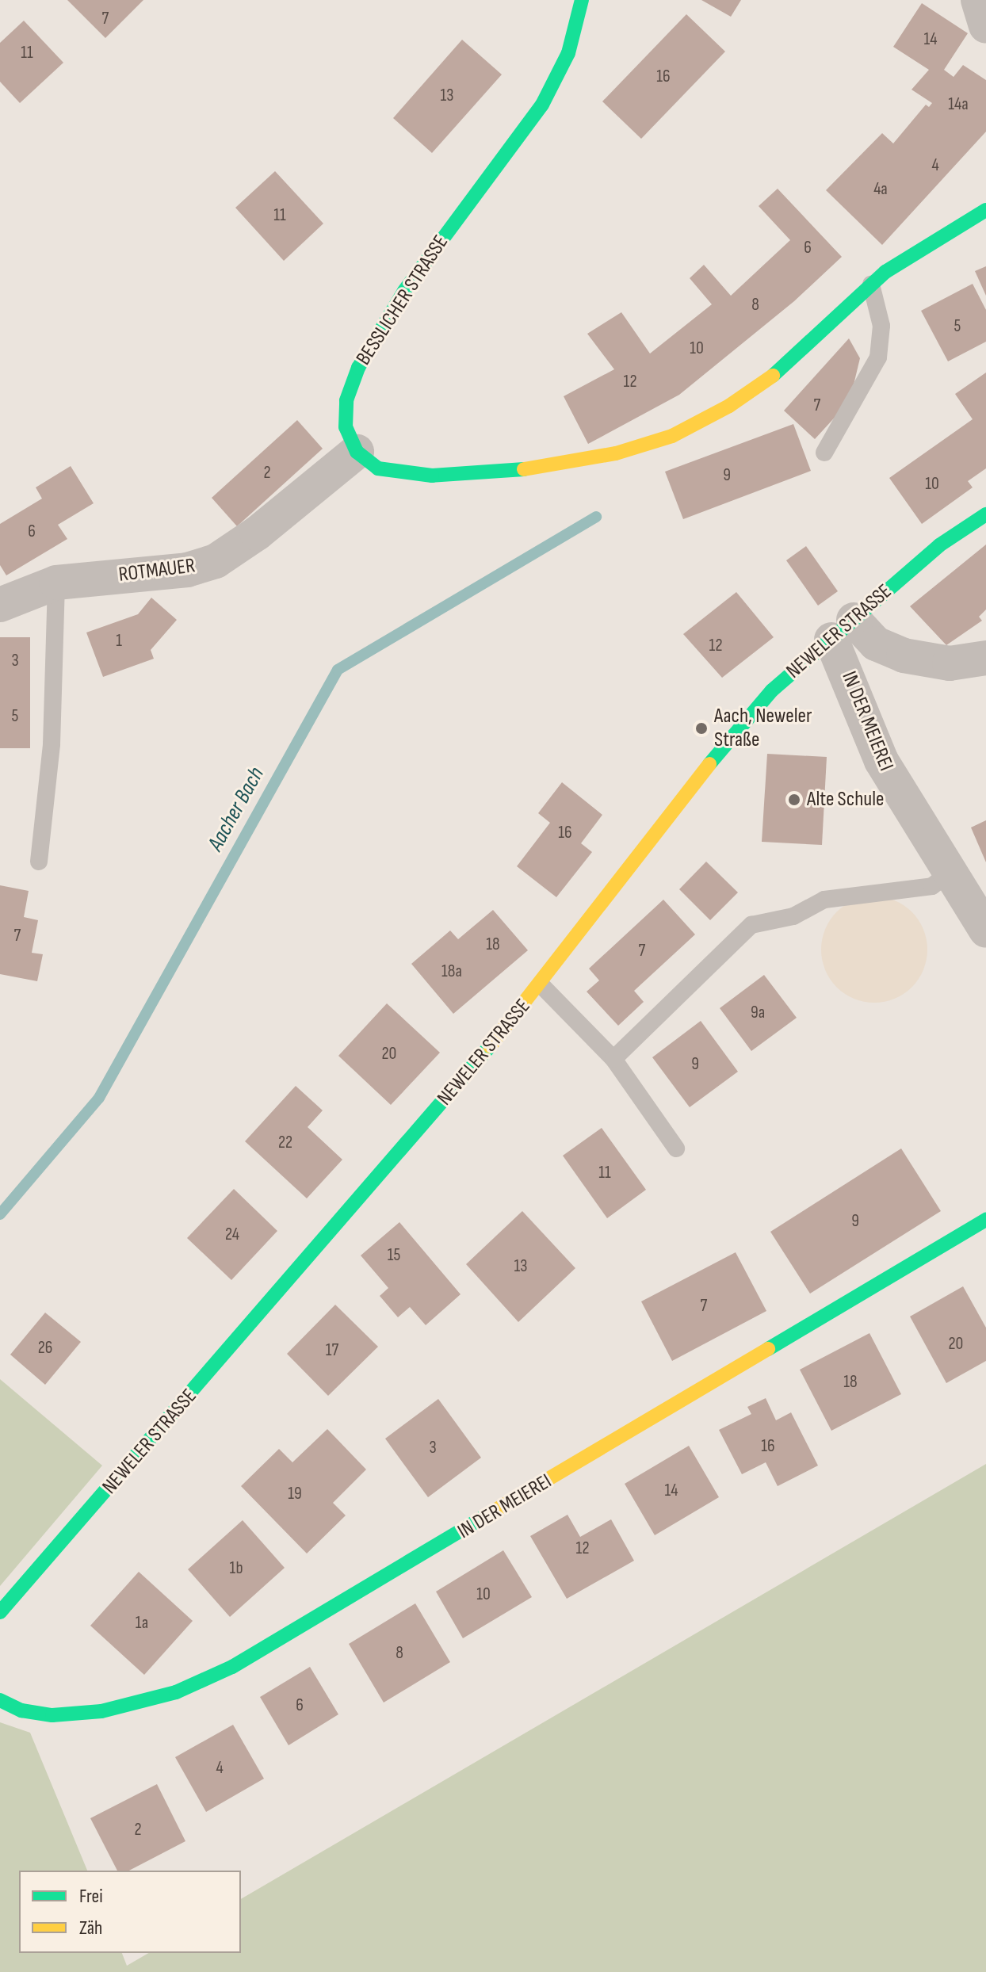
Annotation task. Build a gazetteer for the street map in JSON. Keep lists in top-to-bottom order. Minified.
{"streets":{"main road":["BESSLICHER STRASSE","NEWELER STRASSE","IN DER MEIEREI"],"street":["ROTMAUER"]},"crossings":[["BESSLICHER STRASSE","ROTMAUER"],["NEWELER STRASSE","IN DER MEIEREI"]],"water":["Aacher Bach"],"places":["Aach, Neweler Straße","Alte Schule"],"house_numbers":["7","14","11","16","13","14a","4","4a","11","6","8","5","10","12","7","2","9","10","6","1","12","3","5","16","7","18","7","18a","9a","20","9","22","11","9","24","15","13","7","20","26","17","18","16","3","14","19","12","1b","10","1a","8","6","4","2"],"legend":["Frei","Zäh"]}
